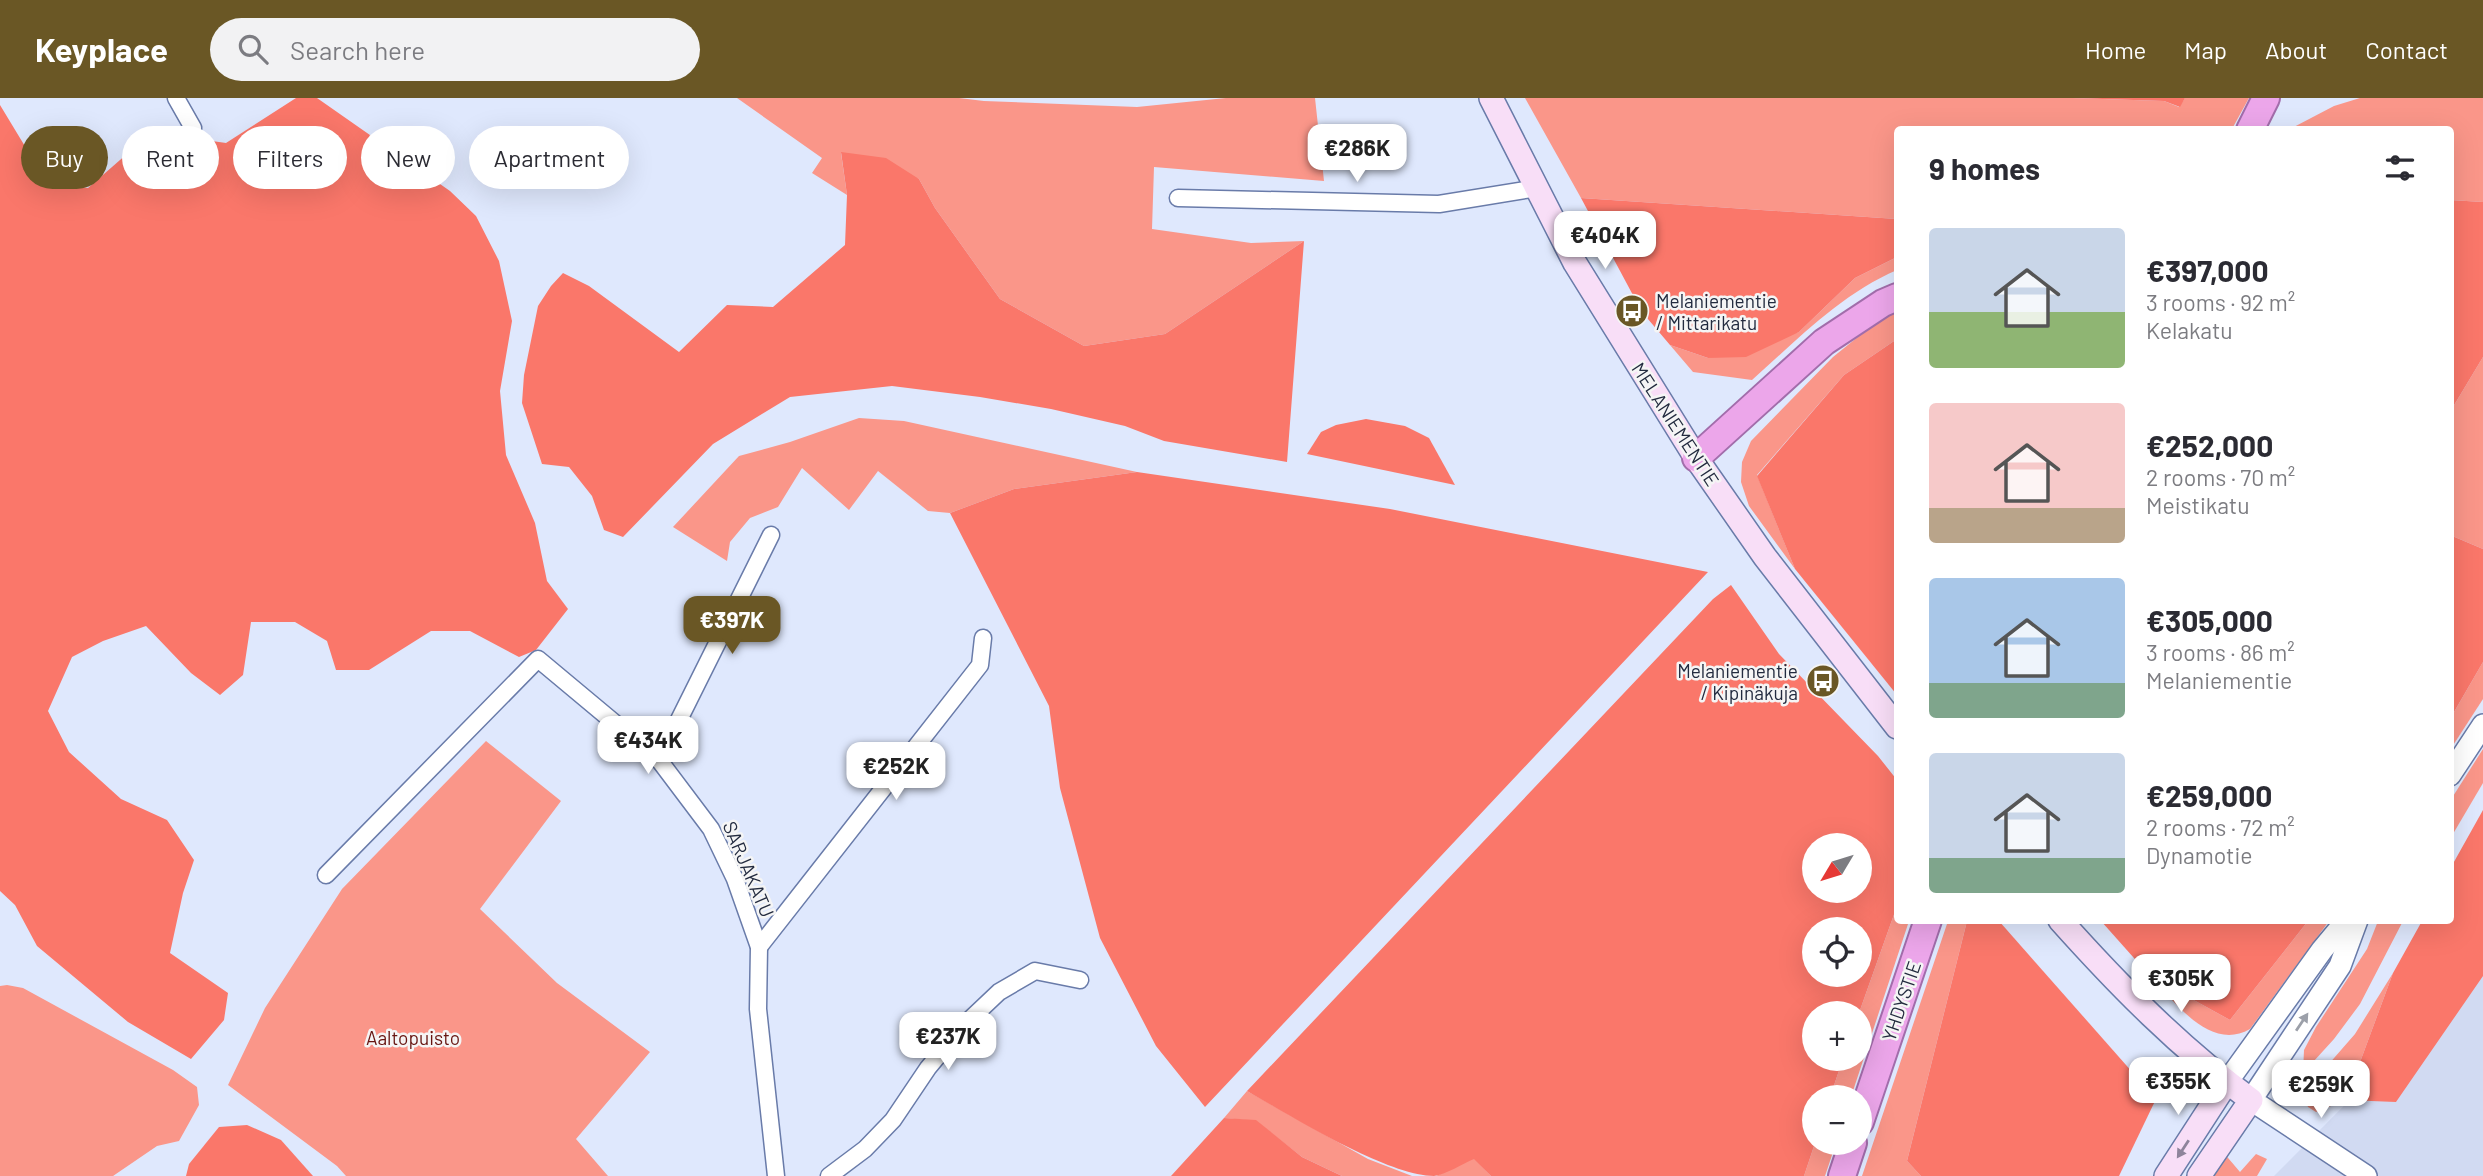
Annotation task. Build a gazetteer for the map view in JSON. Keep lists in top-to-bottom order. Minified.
{"streets":{"highway":["YHDYSTIE"],"main road":["MELANIEMENTIE"],"street":["SARJAKATU"]},"parks":["Aaltopuisto"],"places":{"bus stop":["Melaniementie / Mittarikatu","Melaniementie / Kipinäkuja"]},"north":"bottom left","page":{"header":"Keyplace","search":"Search here","nav":["Home","Map","About","Contact"],"price":["€286K","€404K","€397K","€434K","€252K","€305K","€237K","€355K","€259K"],"chip":["Buy","Rent","Filters","New","Apartment"],"heading":"9 homes","list":[{"name":"€397,000","note":"3 rooms · 92 m² · Kelakatu"},{"name":"€252,000","note":"2 rooms · 70 m² · Meistikatu"},{"name":"€305,000","note":"3 rooms · 86 m² · Melaniementie"},{"name":"€259,000","note":"2 rooms · 72 m² · Dynamotie"}],"map_buttons":["+","−"]}}
